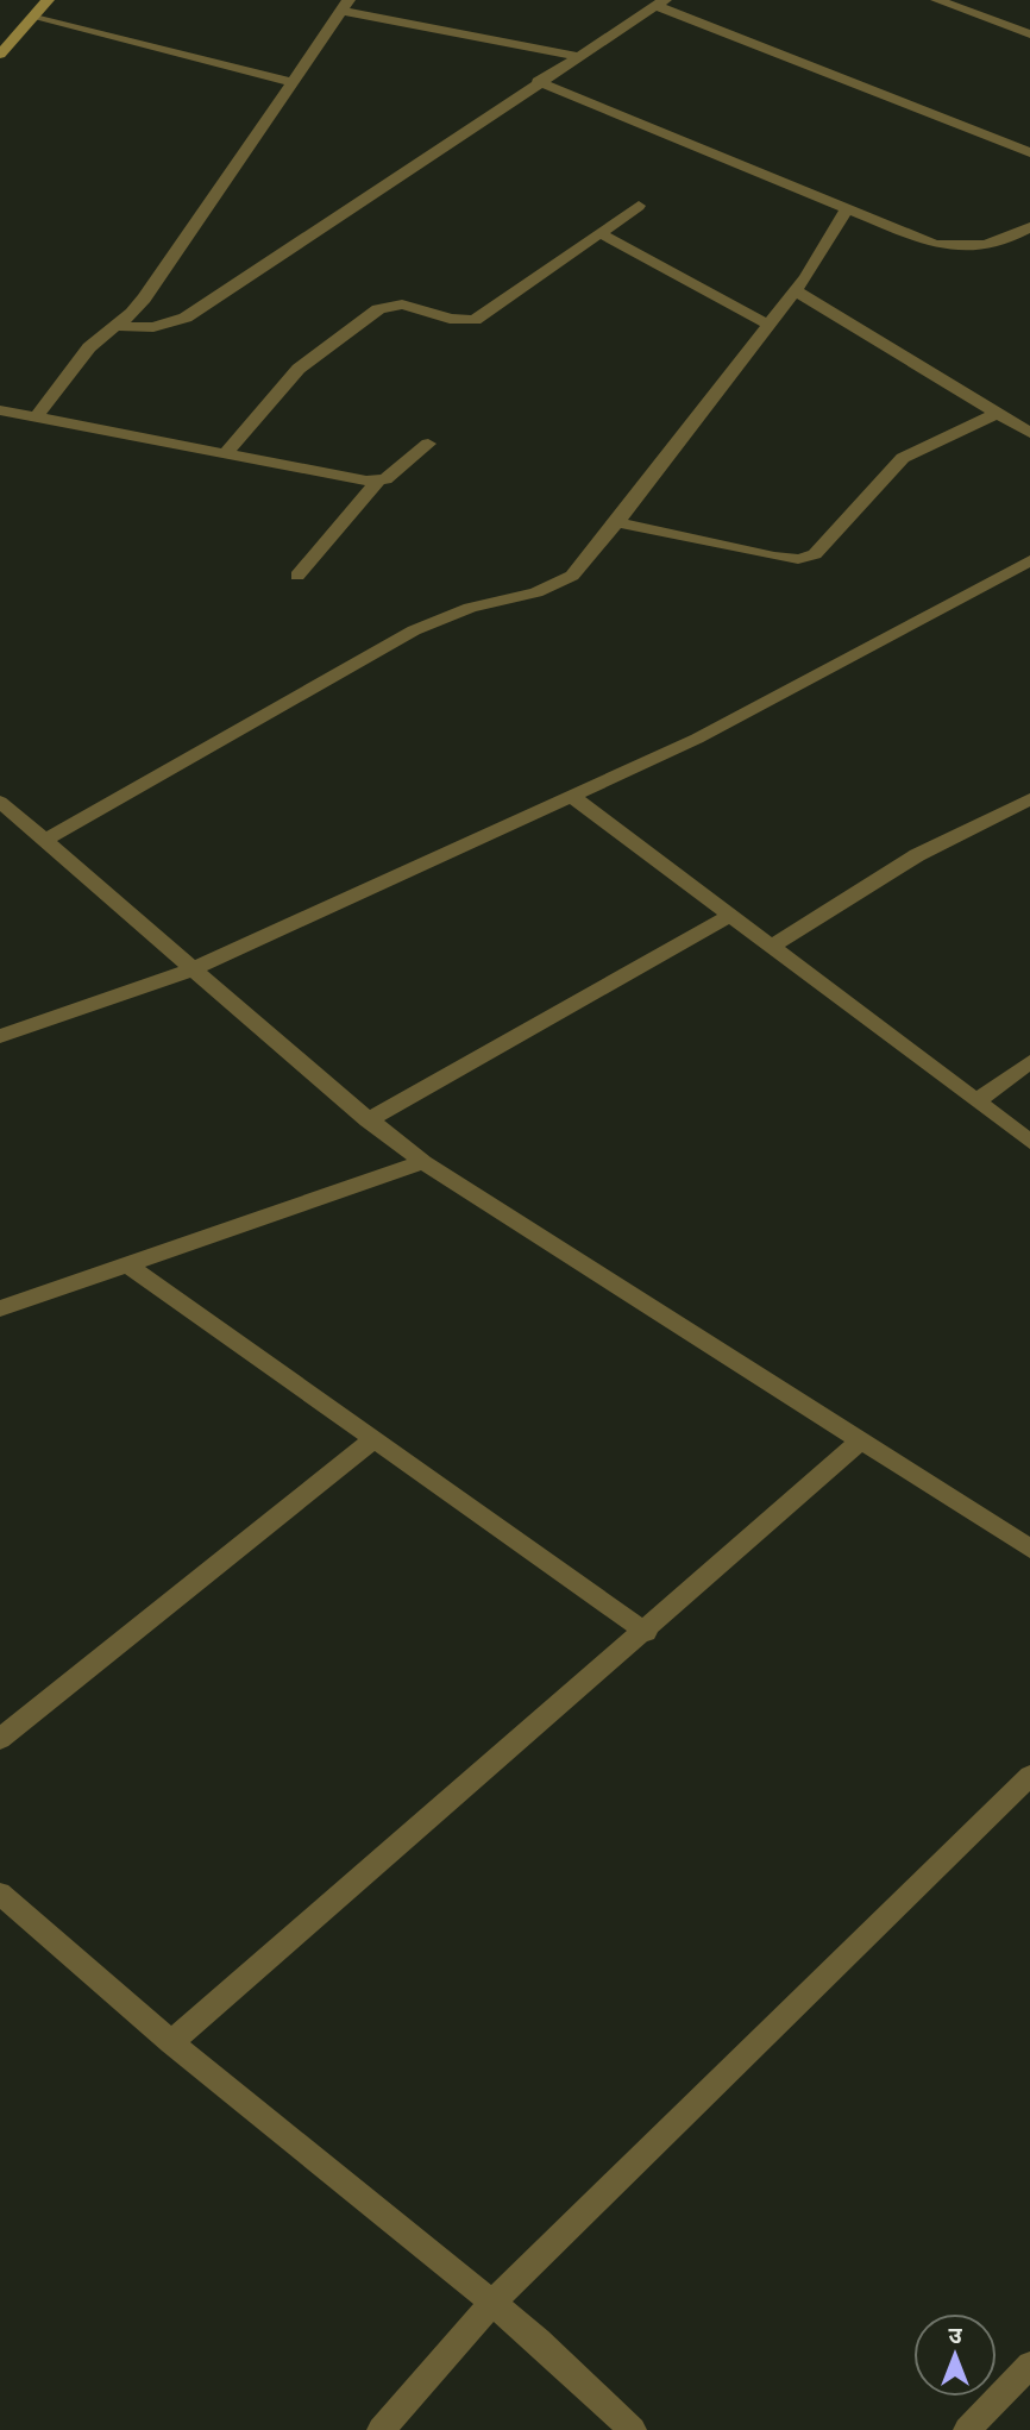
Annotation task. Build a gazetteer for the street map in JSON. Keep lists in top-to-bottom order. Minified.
{"north":"top"}
